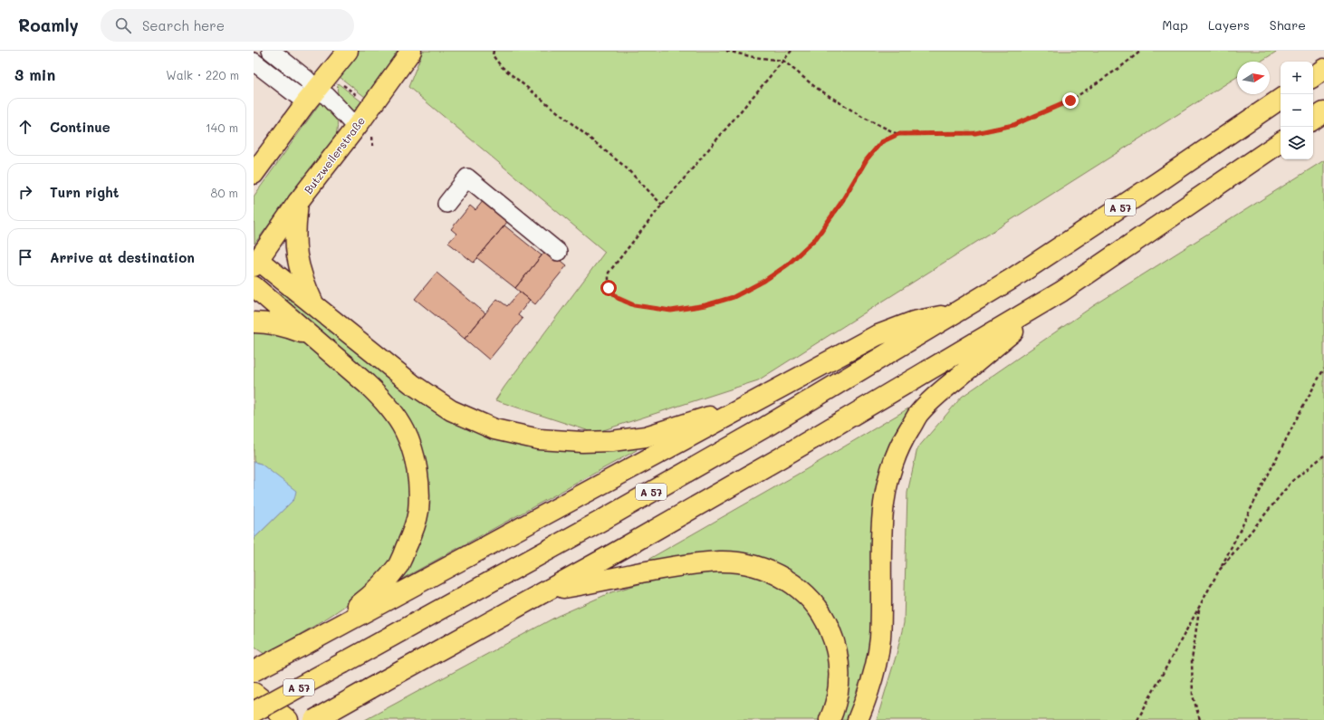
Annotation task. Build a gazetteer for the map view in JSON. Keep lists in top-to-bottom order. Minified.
{"streets":{"main road":["Butzweilerstraße","A 57"]},"north":"right","page":{"header":"Roamly","search":"Search here","nav":["Map","Layers","Share"],"heading":["3 min","Walk · 220 m"],"map_buttons":["+","−"],"list":[["Continue","140 m"],["Turn right","80 m"],"Arrive at destination"]}}
